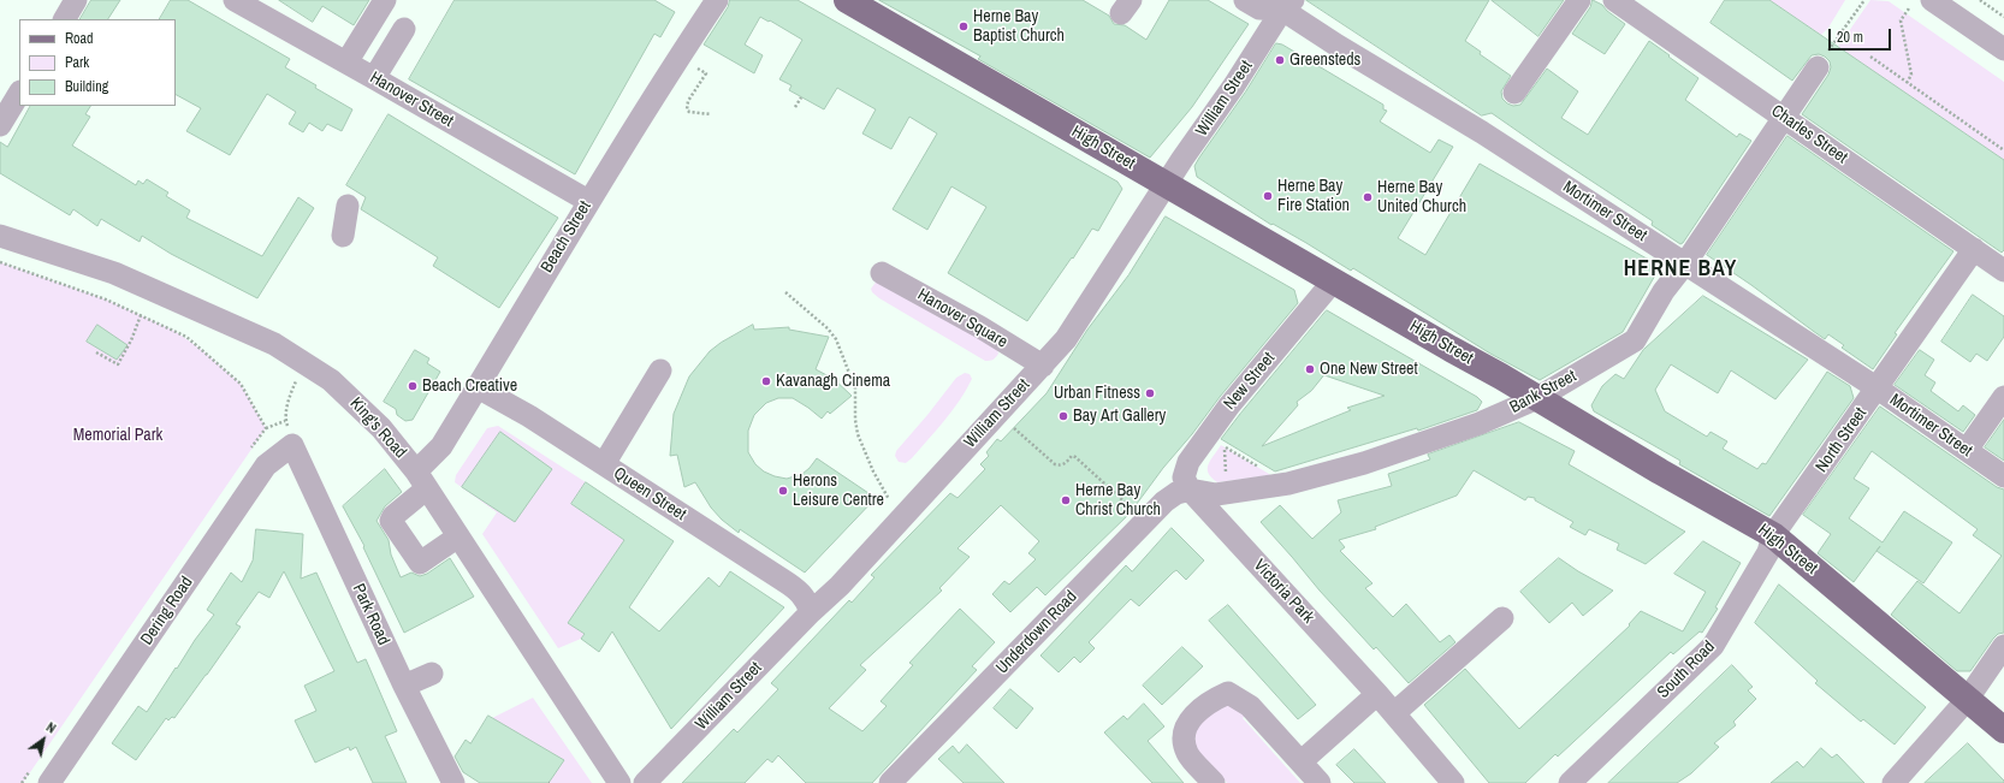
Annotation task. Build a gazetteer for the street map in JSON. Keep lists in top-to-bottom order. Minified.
{"streets":{"main road":["High Street"],"street":["William Street","Hanover Street","Charles Street","Mortimer Street","Beach Street","Hanover Square","New Street","Bank Street","King's Road","North Street","Queen Street","Victoria Park","Dering Road","Park Road","Underdown Road","South Road"]},"crossings":[["William Street","High Street"],["William Street","Mortimer Street"],["William Street","Hanover Square"],["William Street","Queen Street"],["Hanover Street","Beach Street"],["Charles Street","Bank Street"],["Charles Street","North Street"],["High Street","New Street"],["High Street","Bank Street"],["High Street","North Street"],["High Street","South Road"],["Mortimer Street","Bank Street"],["Mortimer Street","North Street"],["Beach Street","King's Road"],["Beach Street","Queen Street"],["New Street","Bank Street"],["New Street","Victoria Park"],["New Street","Underdown Road"],["Bank Street","Victoria Park"],["Bank Street","Underdown Road"],["North Street","South Road"],["Victoria Park","Underdown Road"],["Dering Road","Park Road"]],"districts":["HERNE BAY"],"parks":["Memorial Park"],"places":["Herne Bay Baptist Church","Greensteds","Herne Bay Fire Station","Herne Bay United Church","One New Street","Kavanagh Cinema","Beach Creative","Urban Fitness","Bay Art Gallery","Herons Leisure Centre","Herne Bay Christ Church"],"legend":["Road","Park","Building"],"scale_bar":"20 m","north":"top right"}
